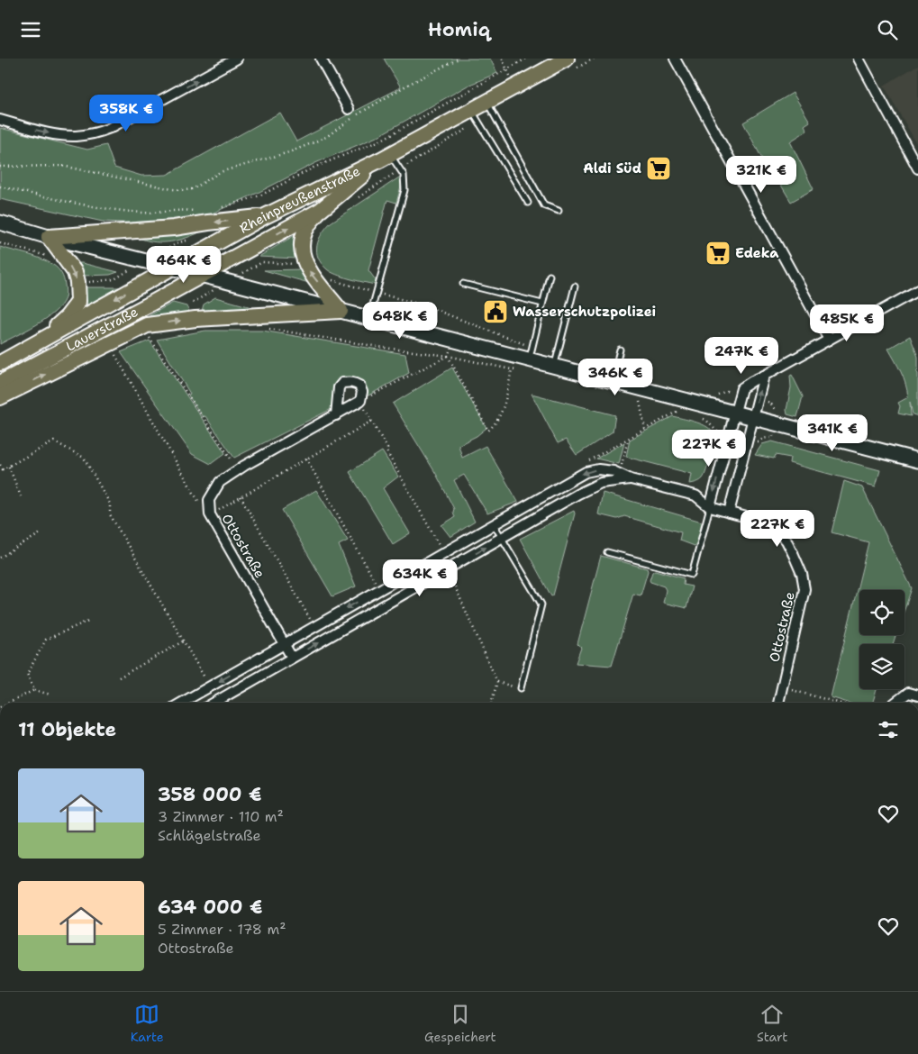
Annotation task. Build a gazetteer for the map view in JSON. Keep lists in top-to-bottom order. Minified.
{"streets":{"main road":["Rheinpreußenstraße","Lauerstraße"],"street":["Ottostraße"]},"crossings":[["Rheinpreußenstraße","Lauerstraße"]],"places":{"supermarket":["Aldi Süd","Edeka"],"public building":["Wasserschutzpolizei"]},"page":{"header":"Homiq","price":["358K €","321K €","464K €","648K €","485K €","247K €","346K €","341K €","227K €","227K €","634K €"],"heading":"11 Objekte","list":[{"name":"358 000 €","note":"3 Zimmer · 110 m² · Schlägelstraße"},{"name":"634 000 €","note":"5 Zimmer · 178 m² · Ottostraße"}],"tabs":["Karte","Gespeichert","Start"]}}
